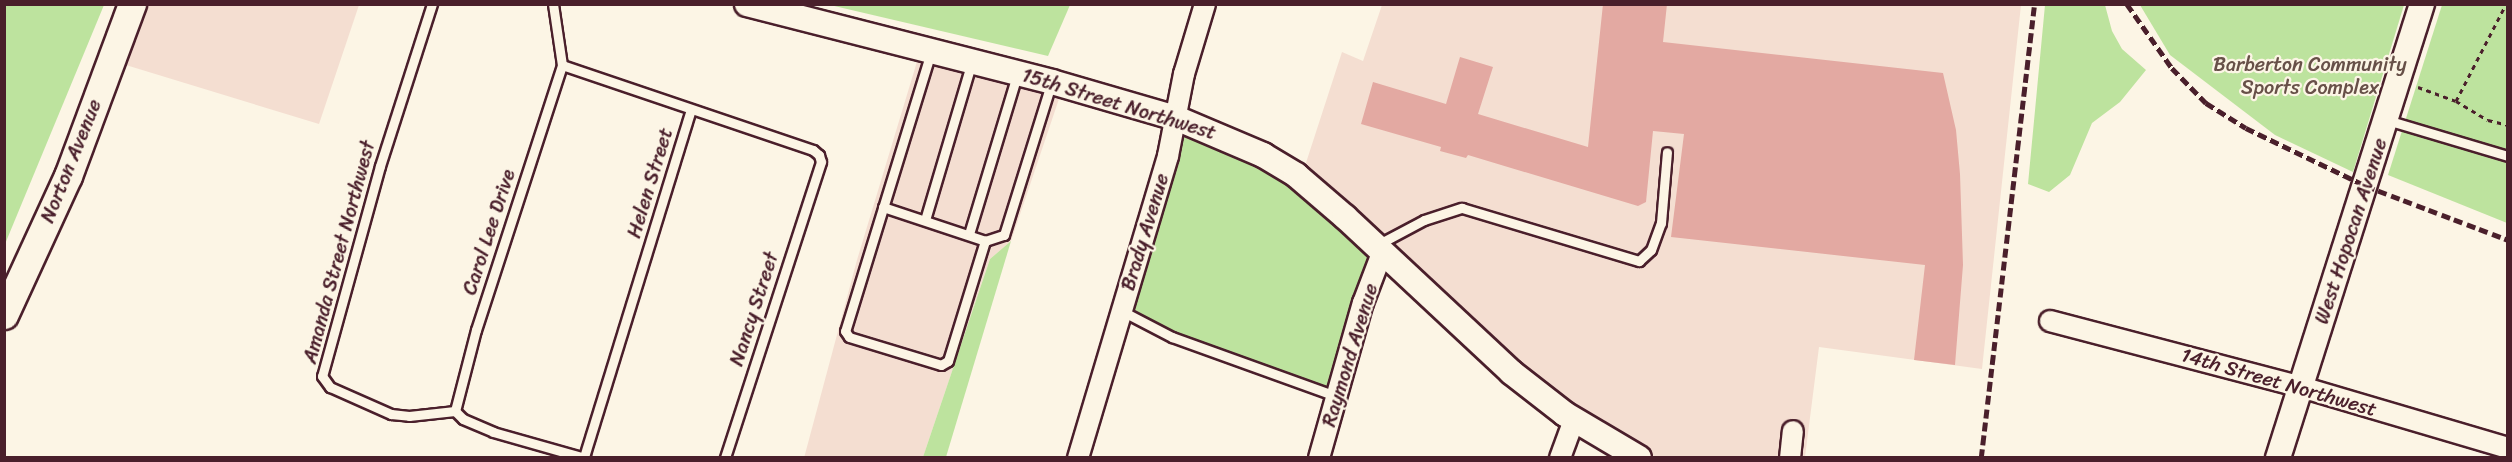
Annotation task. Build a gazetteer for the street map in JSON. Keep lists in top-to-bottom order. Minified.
{"streets":{"main road":["Norton Avenue"],"street":["15th Street Northwest","West Hopocan Avenue","Brady Avenue","Raymond Avenue","14th Street Northwest"],"lane":["Helen Street","Carol Lee Drive","Amanda Street Northwest","Nancy Street"]},"crossings":[["15th Street Northwest","Brady Avenue"],["15th Street Northwest","Raymond Avenue"],["Helen Street","Carol Lee Drive"],["Helen Street","Nancy Street"],["West Hopocan Avenue","14th Street Northwest"],["Carol Lee Drive","Amanda Street Northwest"]],"parks":["Barberton Community Sports Complex"]}
